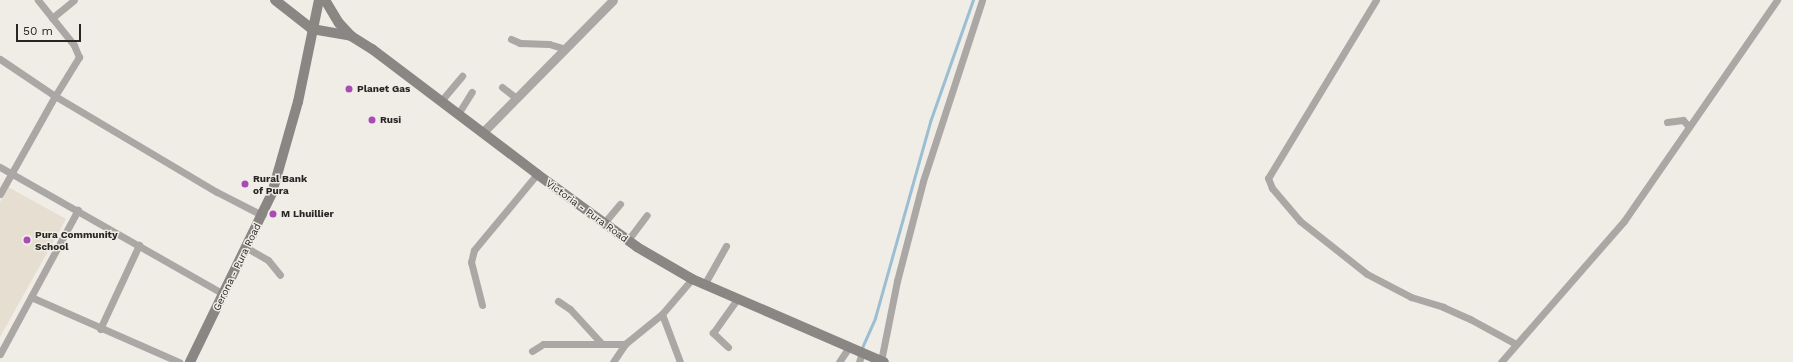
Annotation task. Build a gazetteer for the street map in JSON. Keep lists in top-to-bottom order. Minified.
{"streets":{"main road":["Victoria - Pura Road","Gerona - Pura Road"]},"crossings":[["Victoria - Pura Road","Gerona - Pura Road"]],"places":["Planet Gas","Rusi","Rural Bank of Pura","M Lhuillier","Pura Community School"],"scale_bar":"50 m"}
